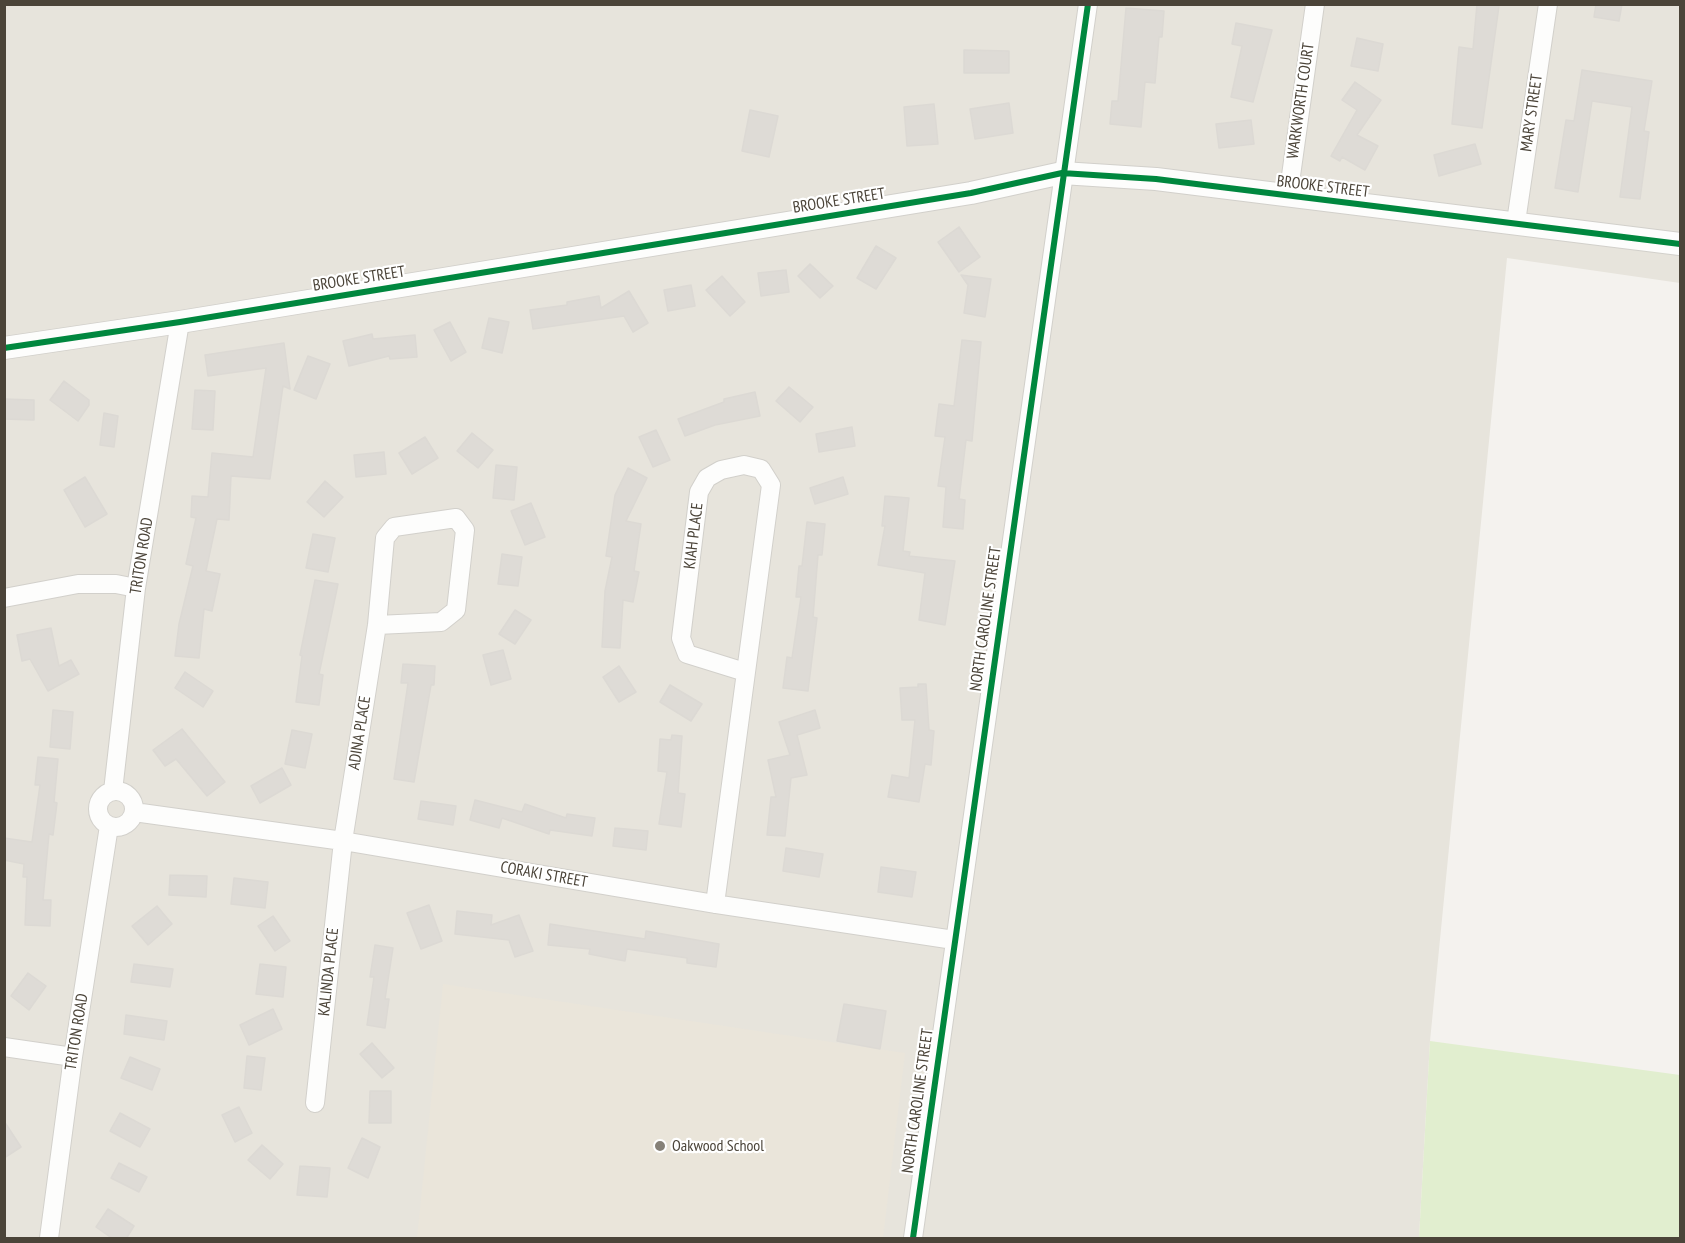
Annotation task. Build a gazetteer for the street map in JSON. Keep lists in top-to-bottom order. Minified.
{"streets":{"street":["WARKWORTH COURT","MARY STREET","BROOKE STREET","KIAH PLACE","TRITON ROAD","NORTH CAROLINE STREET","ADINA PLACE","CORAKI STREET","KALINDA PLACE"]},"crossings":[["WARKWORTH COURT","BROOKE STREET"],["MARY STREET","BROOKE STREET"],["BROOKE STREET","TRITON ROAD"],["BROOKE STREET","NORTH CAROLINE STREET"],["KIAH PLACE","CORAKI STREET"],["TRITON ROAD","CORAKI STREET"],["NORTH CAROLINE STREET","CORAKI STREET"],["ADINA PLACE","CORAKI STREET"],["ADINA PLACE","KALINDA PLACE"],["CORAKI STREET","KALINDA PLACE"]],"places":["Oakwood School"]}
